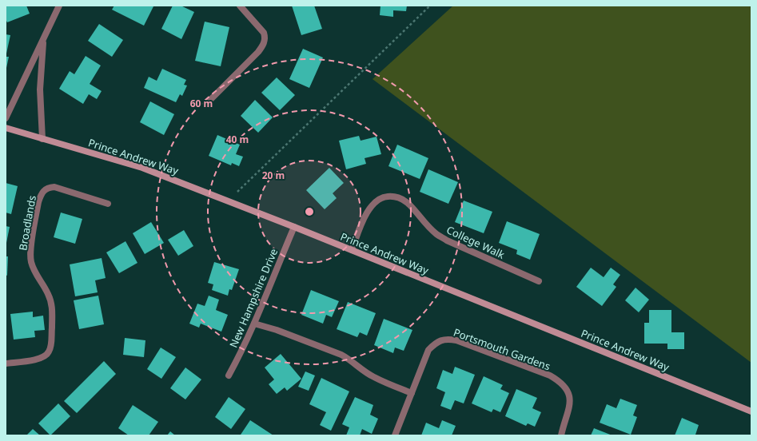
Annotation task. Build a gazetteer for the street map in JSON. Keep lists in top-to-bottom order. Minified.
{"streets":{"street":["Prince Andrew Way","Broadlands","College Walk","New Hampshire Drive","Portsmouth Gardens"]},"crossings":[["Prince Andrew Way","College Walk"],["Prince Andrew Way","New Hampshire Drive"]],"rings":["60 m","40 m","20 m"]}
